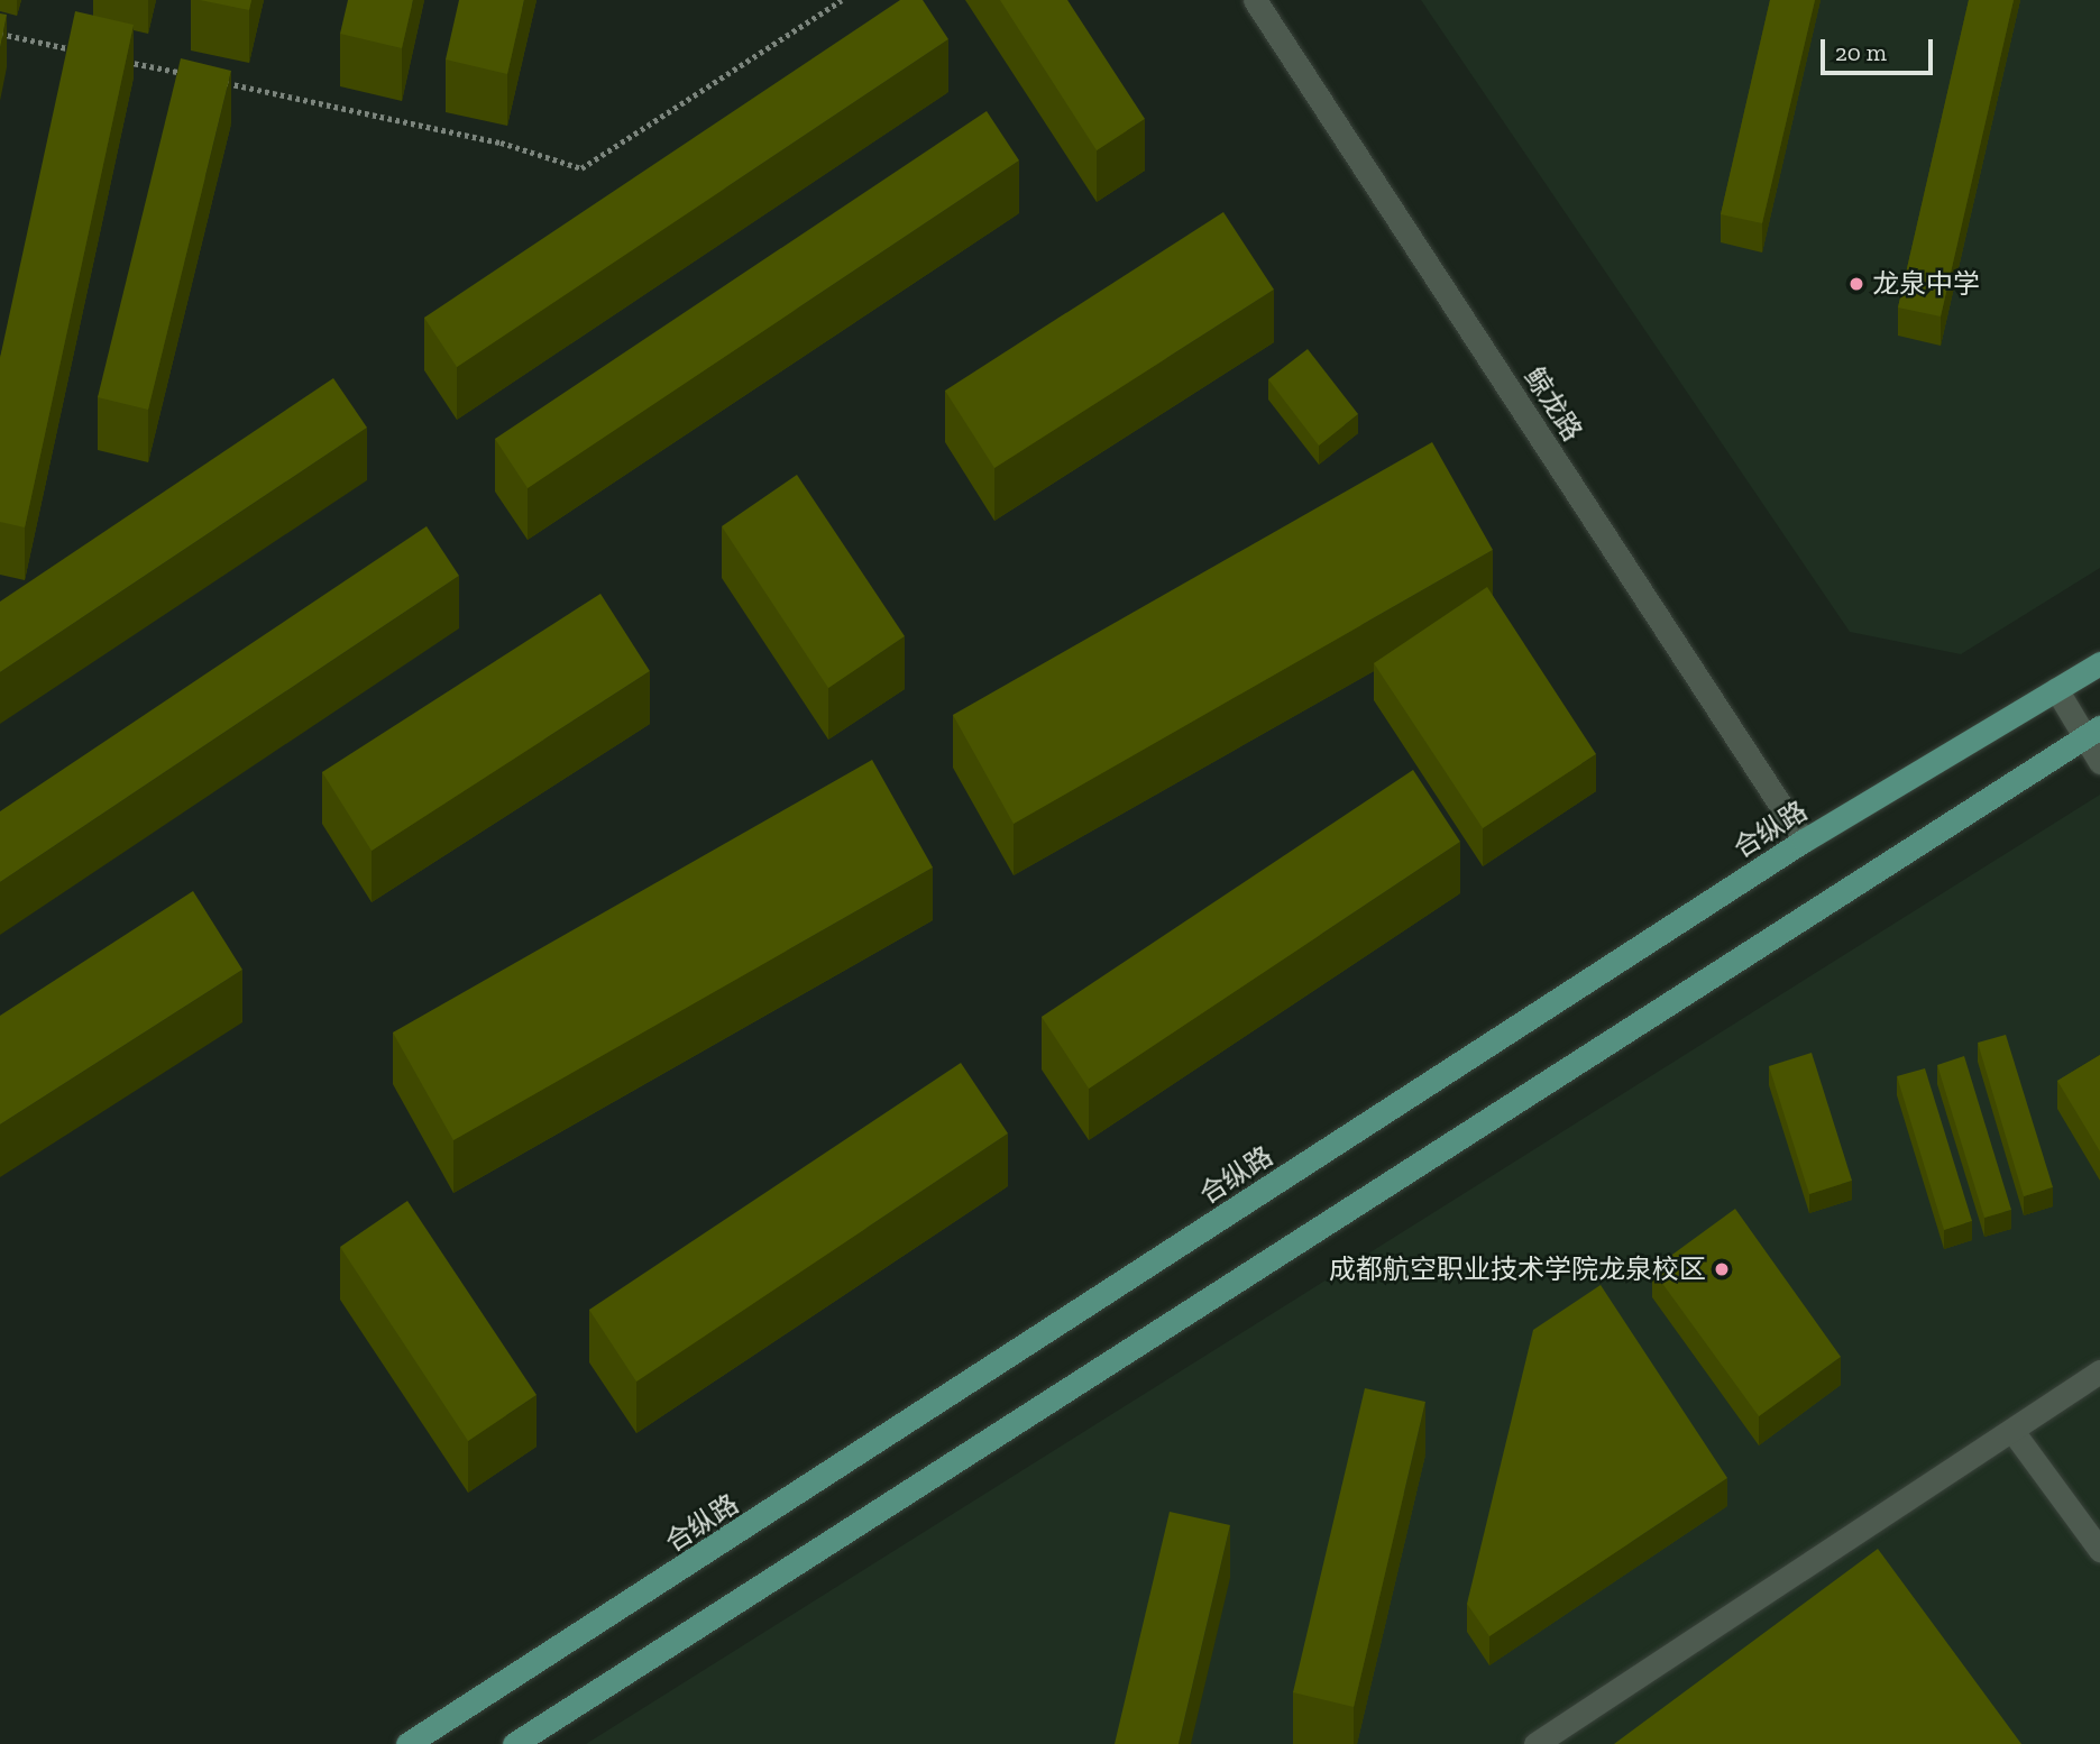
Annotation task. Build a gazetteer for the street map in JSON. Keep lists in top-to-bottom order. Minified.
{"streets":{"main road":["合纵路"],"street":["鲸龙路"]},"crossings":[["鲸龙路","合纵路"]],"places":["龙泉中学","成都航空职业技术学院龙泉校区"],"scale_bar":"20 m"}
